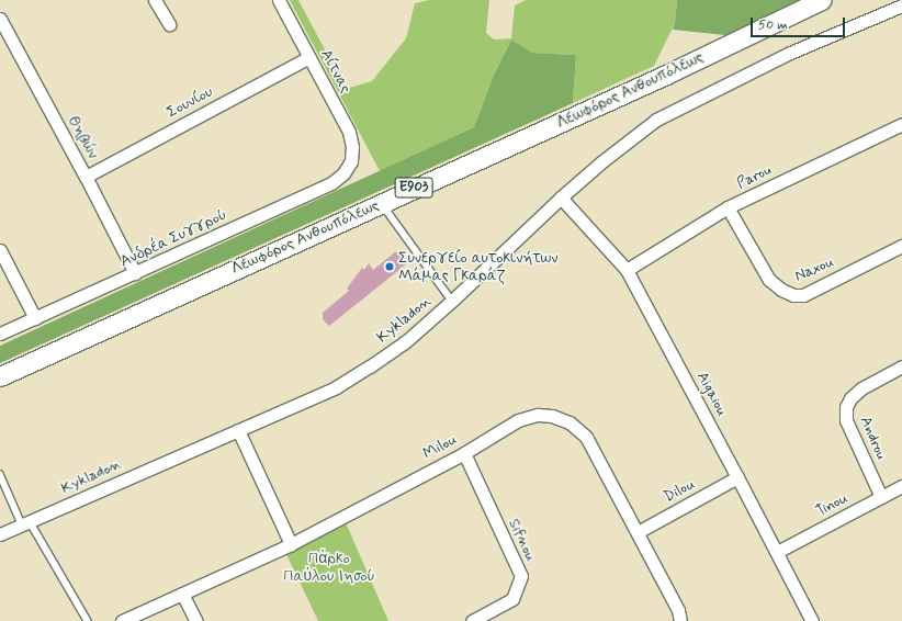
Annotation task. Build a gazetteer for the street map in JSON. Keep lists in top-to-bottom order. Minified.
{"streets":{"main road":["Λεωφόρος Ανθουπόλεως","E903"],"street":["Αίτνας","Σουνίου","Θηβών","Parou","Ανδρέα Συγγρού","Naxou","Kykladon","Aigaiou","Androu","Milou","Dilou","Tinou","Sifnou"]},"crossings":[["Αίτνας","Σουνίου"],["Αίτνας","Ανδρέα Συγγρού"],["Σουνίου","Θηβών"],["Θηβών","Ανδρέα Συγγρού"],["Parou","Naxou"],["Parou","Aigaiou"],["Kykladon","Aigaiou"],["Aigaiou","Dilou"],["Aigaiou","Tinou"],["Androu","Tinou"],["Milou","Dilou"],["Milou","Sifnou"]],"parks":["Πἀρκο Παὐλου Ιησού"],"places":["Συνεργείο αυτοκινήτων Μάμας Γκαράζ"],"scale_bar":"50 m"}
